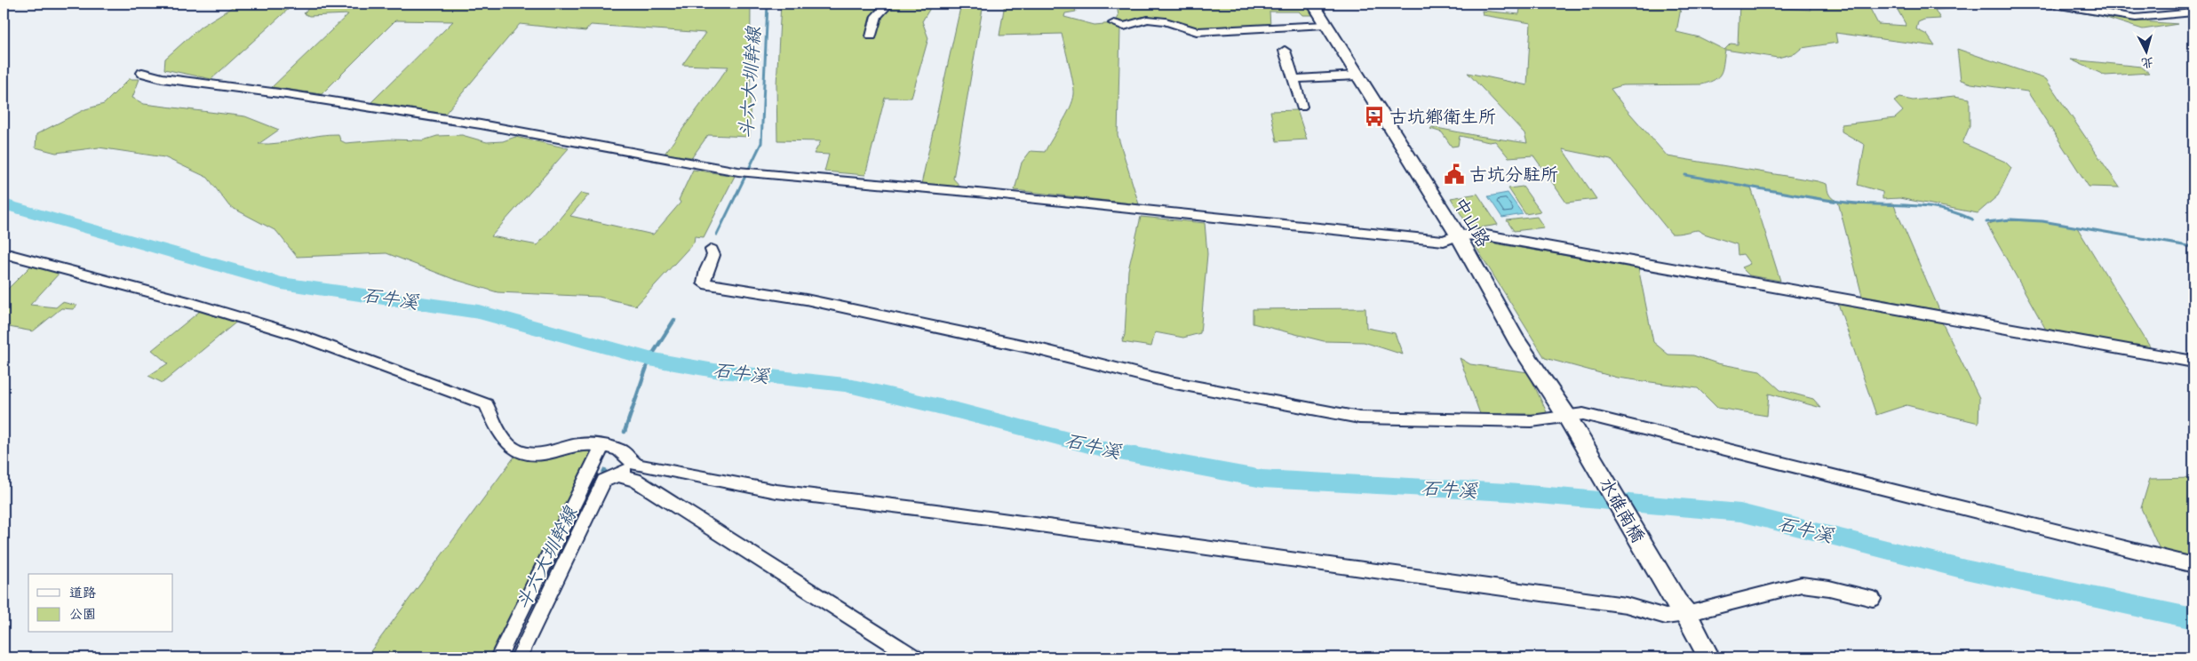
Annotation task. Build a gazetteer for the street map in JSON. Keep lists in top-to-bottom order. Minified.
{"streets":{"main road":["中山路","水碓南橋"]},"crossings":[["中山路","水碓南橋"]],"water":["斗六大圳幹線","石牛溪"],"places":{"bus stop":["古坑鄉衛生所"],"public building":["古坑分駐所"]},"legend":["道路","公園"],"north":"bottom"}
